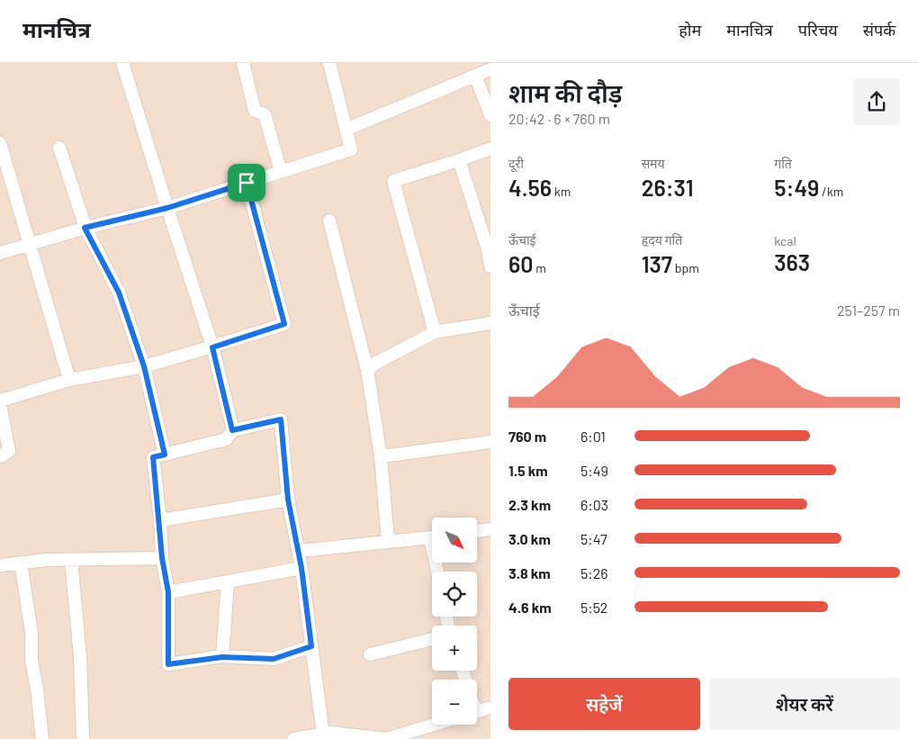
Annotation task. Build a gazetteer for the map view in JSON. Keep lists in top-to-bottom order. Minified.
{"north":"bottom right","page":{"header":"मानचित्र","nav":["होम","मानचित्र","परिचय","संपर्क"],"heading":["शाम की दौड़","20:42 · 6 × 760 m"],"stats":[["दूरी","4.56 km"],["समय","26:31"],["गति","5:49 /km"],["ऊँचाई","60 m"],["हृदय गति","137 bpm"],["kcal","363"]],"chart":["ऊँचाई","251–257 m"],"list":[{"name":"760 m","note":"6:01"},{"name":"1.5 km","note":"5:49"},{"name":"2.3 km","note":"6:03"},{"name":"3.0 km","note":"5:47"},{"name":"3.8 km","note":"5:26"},{"name":"4.6 km","note":"5:52"}],"map_buttons":["+","−"],"buttons":["सहेजें","शेयर करें"]}}
